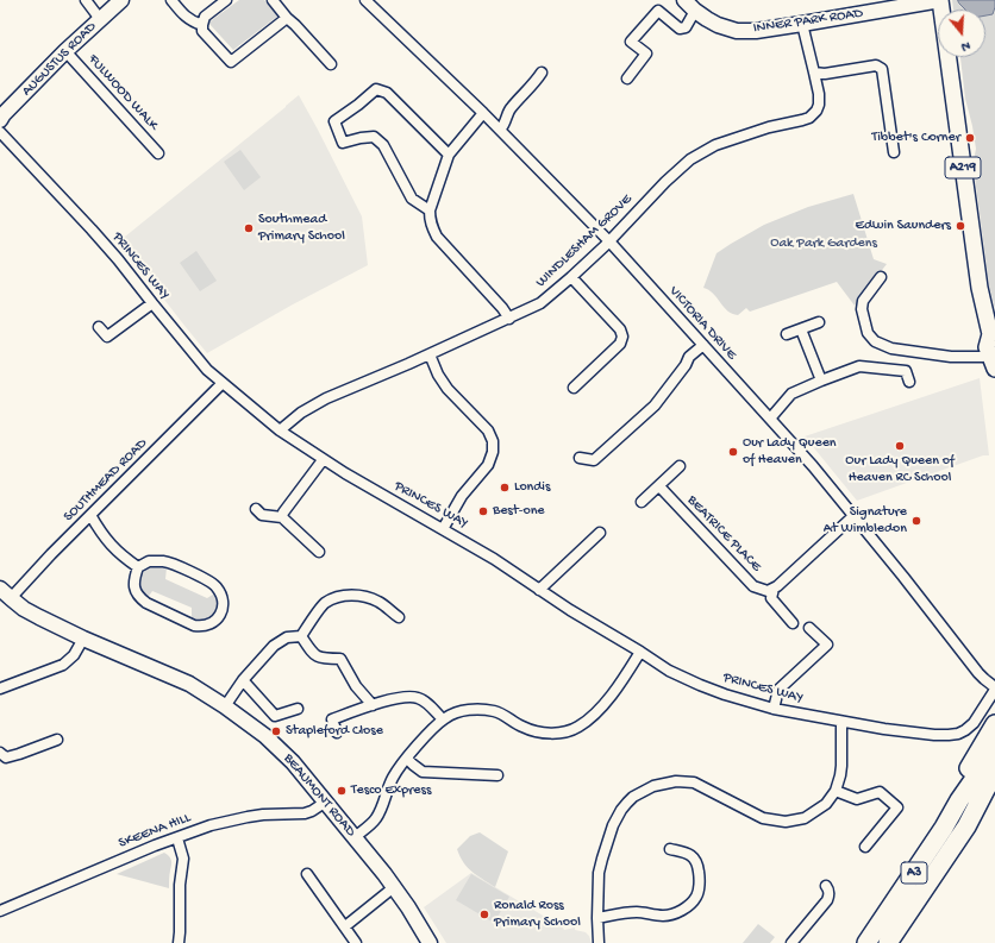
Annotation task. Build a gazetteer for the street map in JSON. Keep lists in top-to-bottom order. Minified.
{"streets":{"highway":["A3"],"main road":["A219"],"street":["INNER PARK ROAD","AUGUSTUS ROAD","FULWOOD WALK","WINDLESHAM GROVE","PRINCES WAY","VICTORIA DRIVE","SOUTHMEAD ROAD","BEATRICE PLACE","BEAUMONT ROAD","SKEENA HILL"]},"crossings":[["INNER PARK ROAD","A219"],["INNER PARK ROAD","WINDLESHAM GROVE"],["AUGUSTUS ROAD","FULWOOD WALK"],["WINDLESHAM GROVE","PRINCES WAY"],["WINDLESHAM GROVE","VICTORIA DRIVE"],["PRINCES WAY","VICTORIA DRIVE"],["PRINCES WAY","SOUTHMEAD ROAD"],["SOUTHMEAD ROAD","BEAUMONT ROAD"],["BEAUMONT ROAD","SKEENA HILL"]],"parks":["Oak Park Gardens"],"places":["Tibbet's Corner","Edwin Saunders","Southmead Primary School","Our Lady Queen of Heaven RC School","Our Lady Queen of Heaven","Londis","Best-one","Signature At Wimbledon","Stapleford Close","Tesco Express","Ronald Ross Primary School"],"north":"bottom"}
